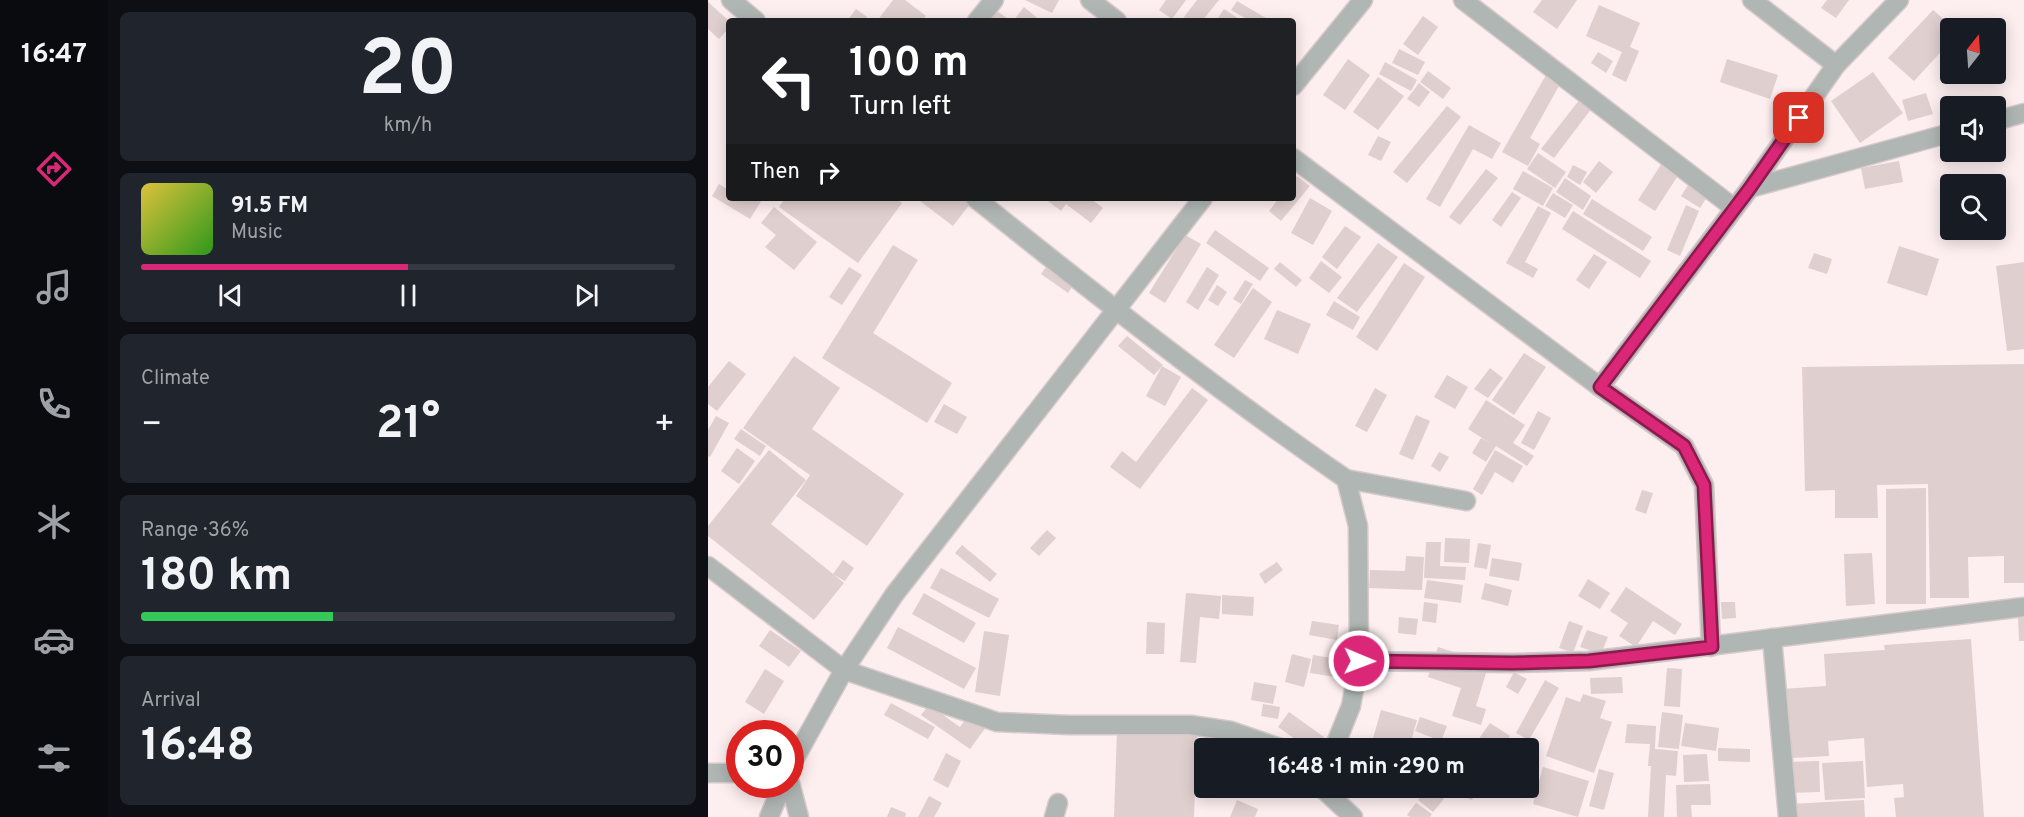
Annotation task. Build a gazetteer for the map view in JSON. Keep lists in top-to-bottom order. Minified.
{"north":"top","page":{"tabs":"16:47","tile":[["20","km/h"],"Climate",["Range · 36%","180 km"],["Arrival","16:48"]],"turn":["100 m","Turn left"],"then":"Then","song":["91.5 FM","Music"],"heat":["−","21°","+"],"limit":"30","trip":"16:48 · 1 min · 290 m"}}
